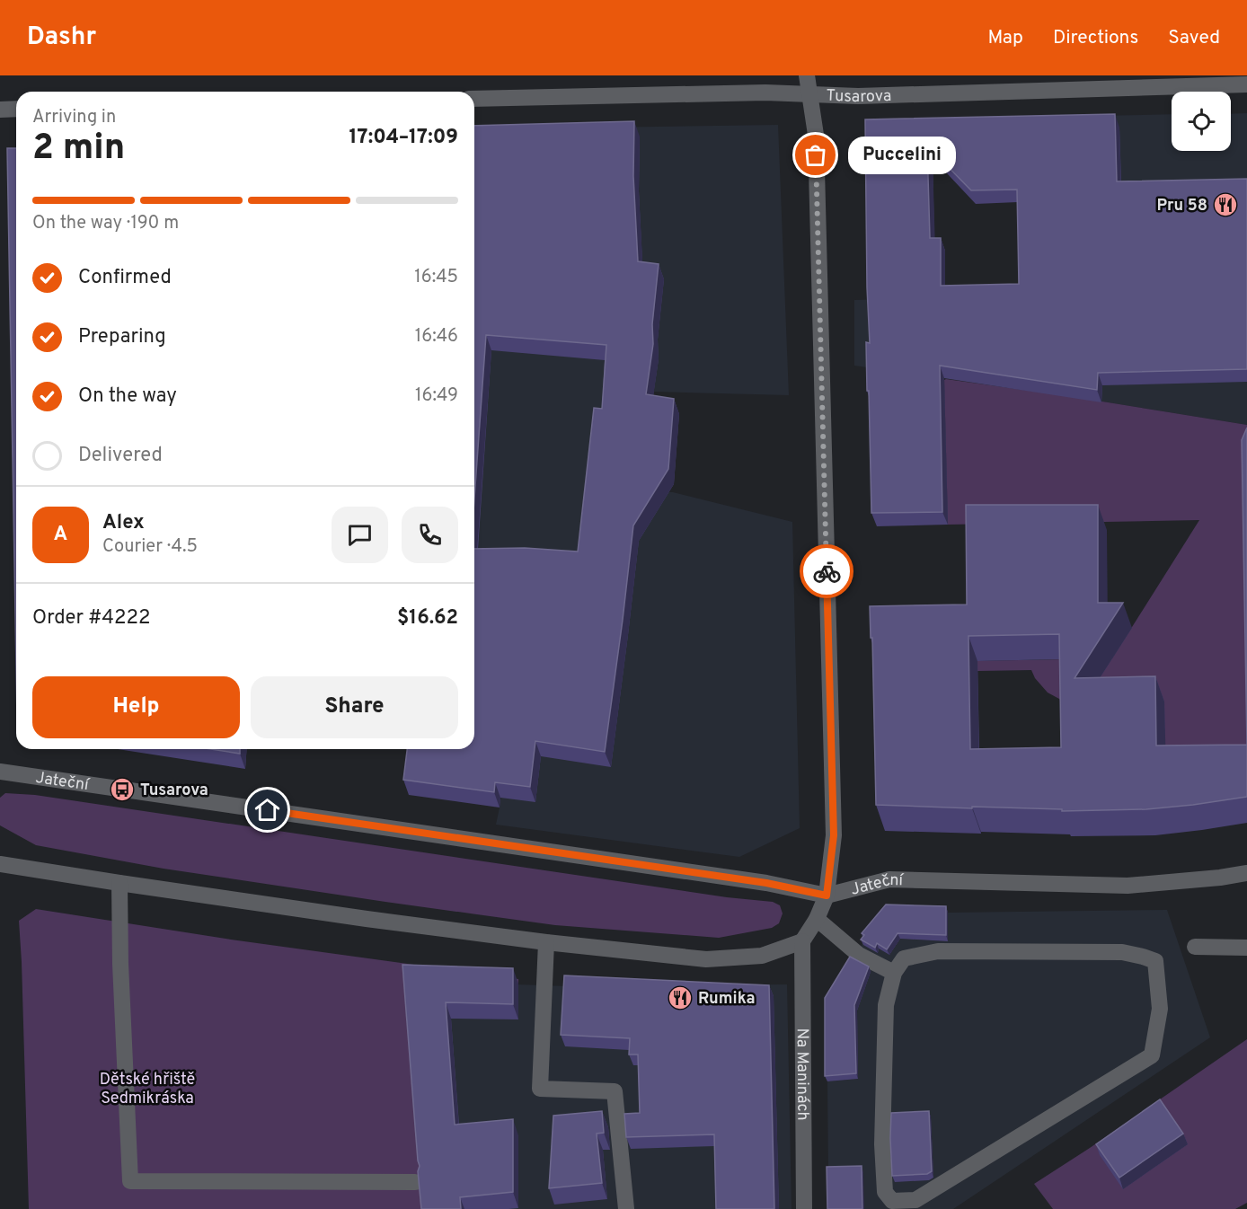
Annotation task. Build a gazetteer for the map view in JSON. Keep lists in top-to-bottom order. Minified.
{"streets":{"street":["Tusarova","Jateční","Na Maninách"]},"parks":["Dětské hřiště Sedmikráska"],"places":{"other":["Puccelini"],"restaurant":["Pru 58","Rumika"],"bus stop":["Tusarova"]},"page":{"header":"Dashr","nav":["Map","Directions","Saved"],"heading":["2 min","Arriving in","17:04–17:09"],"panel":["Alex","Courier · 4.5","Order #4222","$16.62"],"bubble":"Puccelini","bar":"On the way · 190 m","list":[["Confirmed","16:45"],["Preparing","16:46"],["On the way","16:49"],"Delivered"],"round":"A","buttons":["Help","Share"]}}
